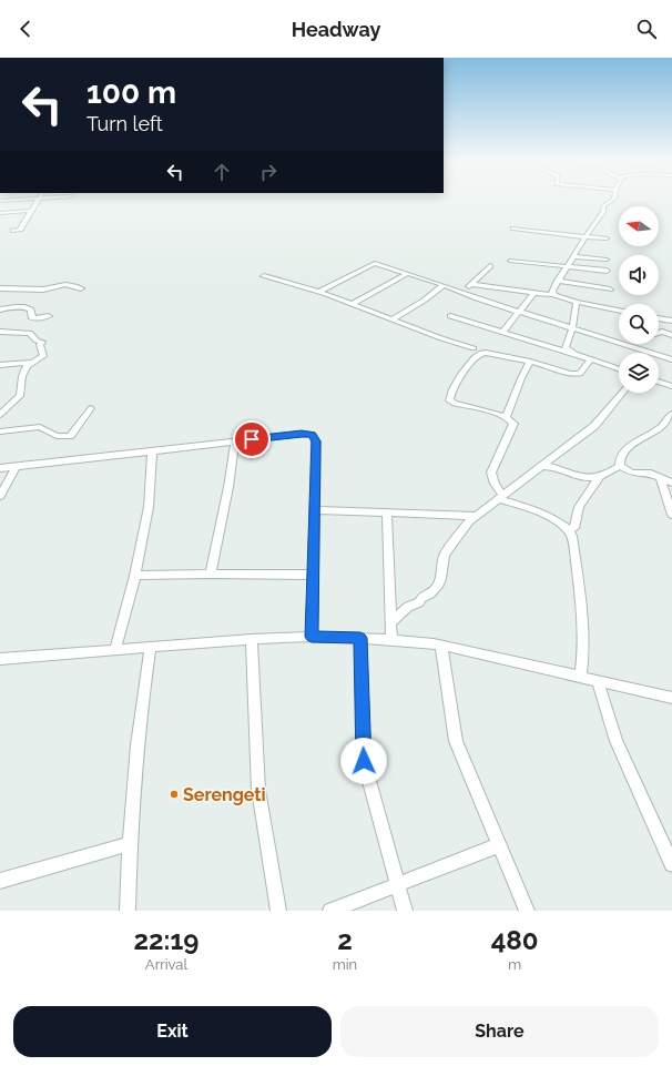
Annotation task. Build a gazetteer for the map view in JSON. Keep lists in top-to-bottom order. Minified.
{"places":["Serengeti"],"north":"left","page":{"header":"Headway","turn":["100 m","Turn left"],"eta":["22:19","Arrival","2","min","480","m"],"buttons":["Exit","Share"]}}
